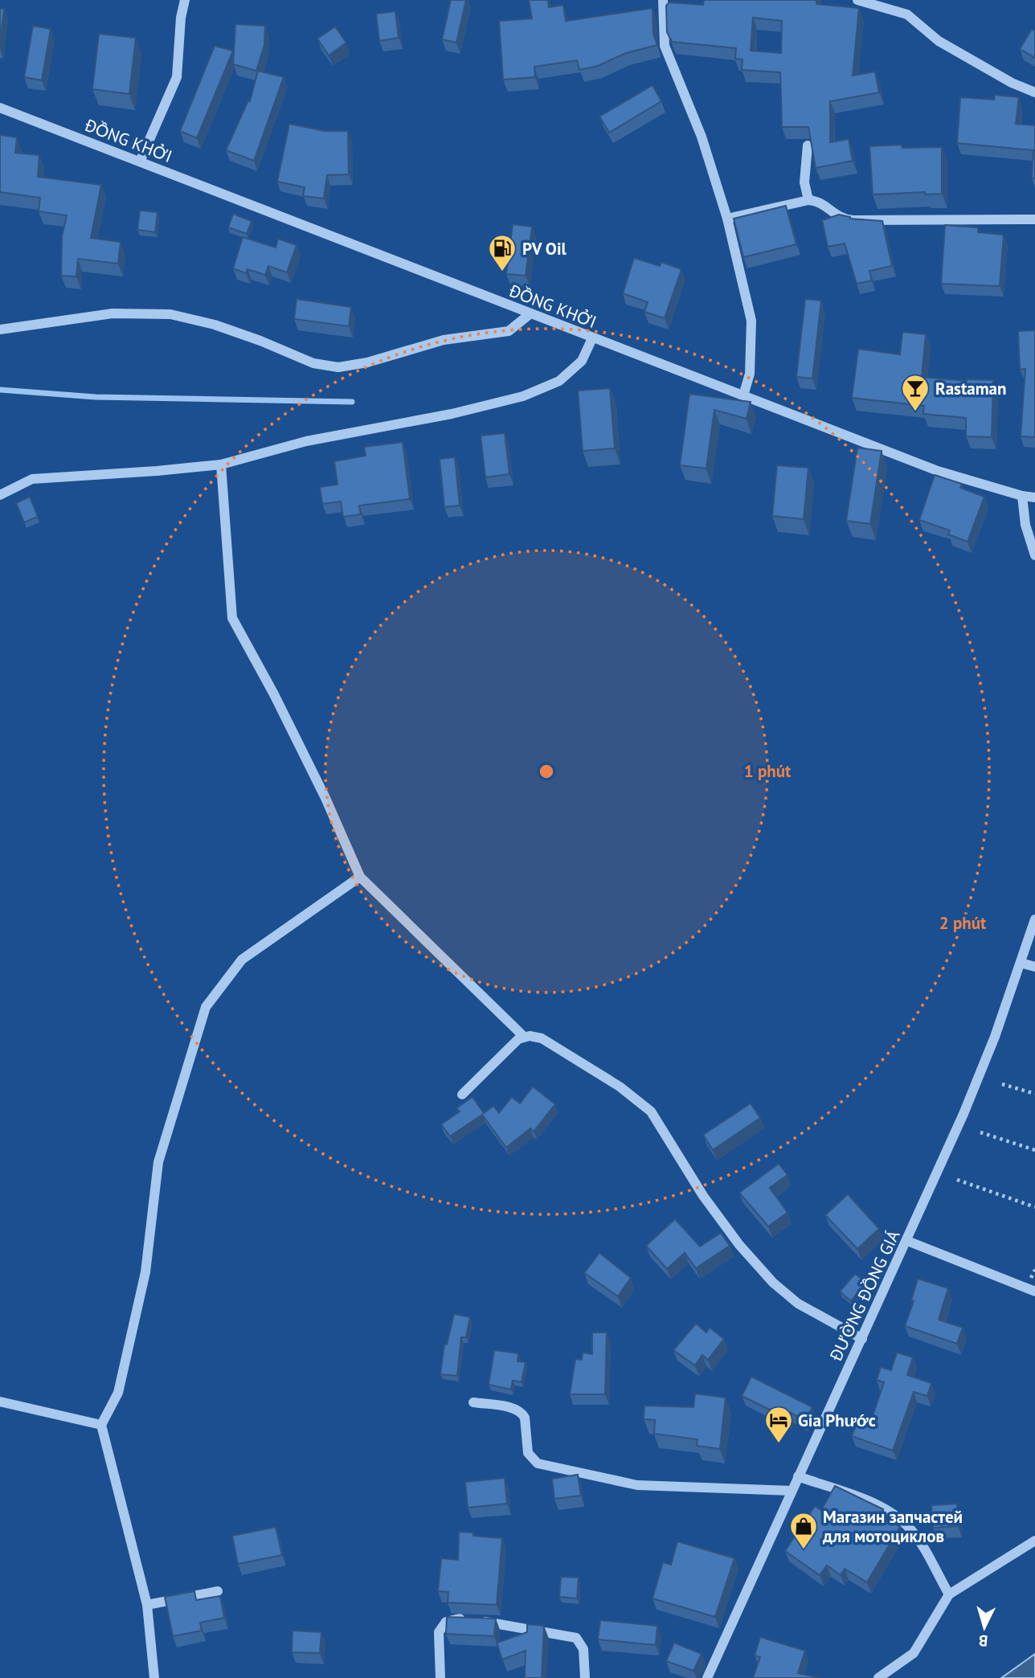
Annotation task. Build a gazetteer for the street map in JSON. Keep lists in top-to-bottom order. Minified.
{"streets":{"street":["ĐỒNG KHỞI","ĐƯỜNG ĐỒNG GIÁ"]},"places":{"fuel station":["PV Oil"],"bar":["Rastaman"],"hotel":["Gia Phước"],"shop":["Магазин запчастей для мотоциклов"]},"north":"bottom","rings":["1 phút","2 phút"]}
